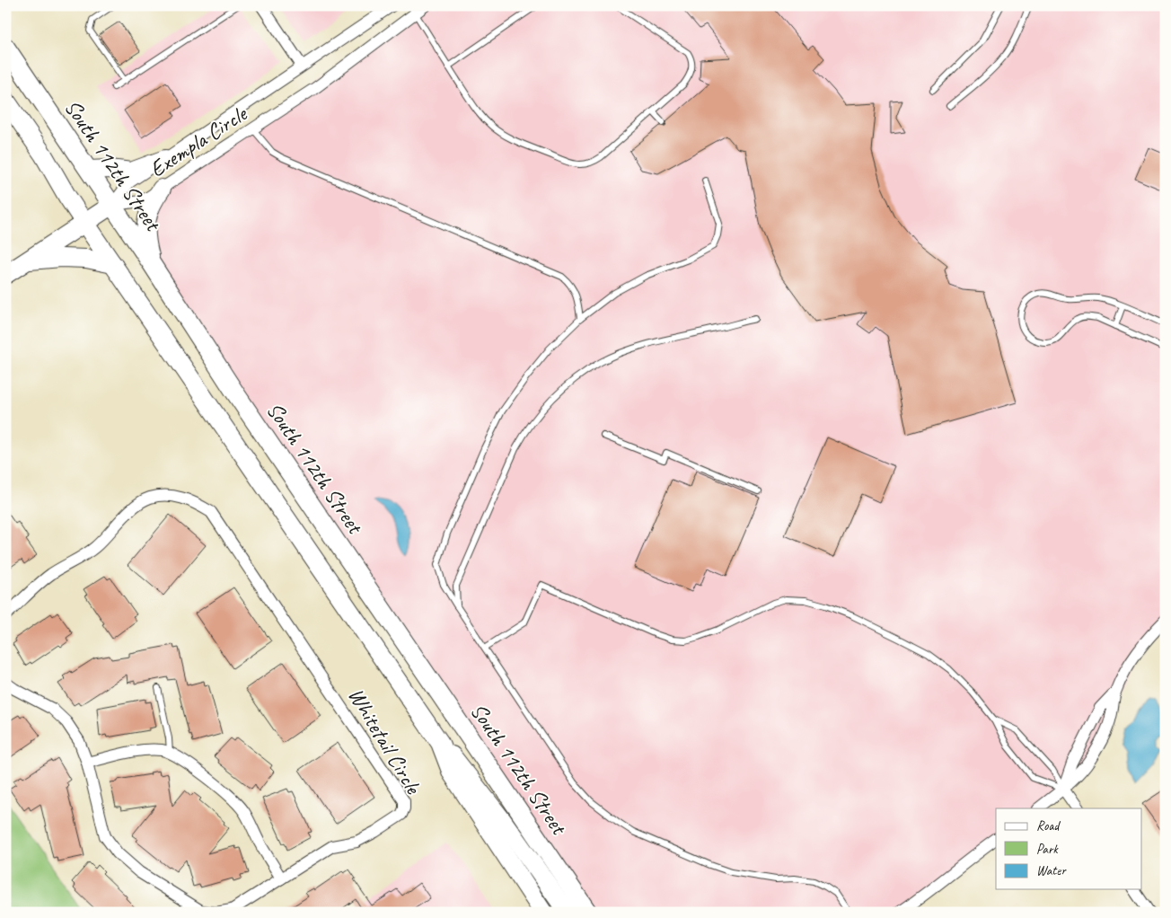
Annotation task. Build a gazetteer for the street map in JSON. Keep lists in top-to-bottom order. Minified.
{"streets":{"main road":["South 112th Street"],"street":["Exempla Circle","Whitetail Circle"]},"crossings":[["Exempla Circle","South 112th Street"]],"legend":["Road","Park","Water"]}
